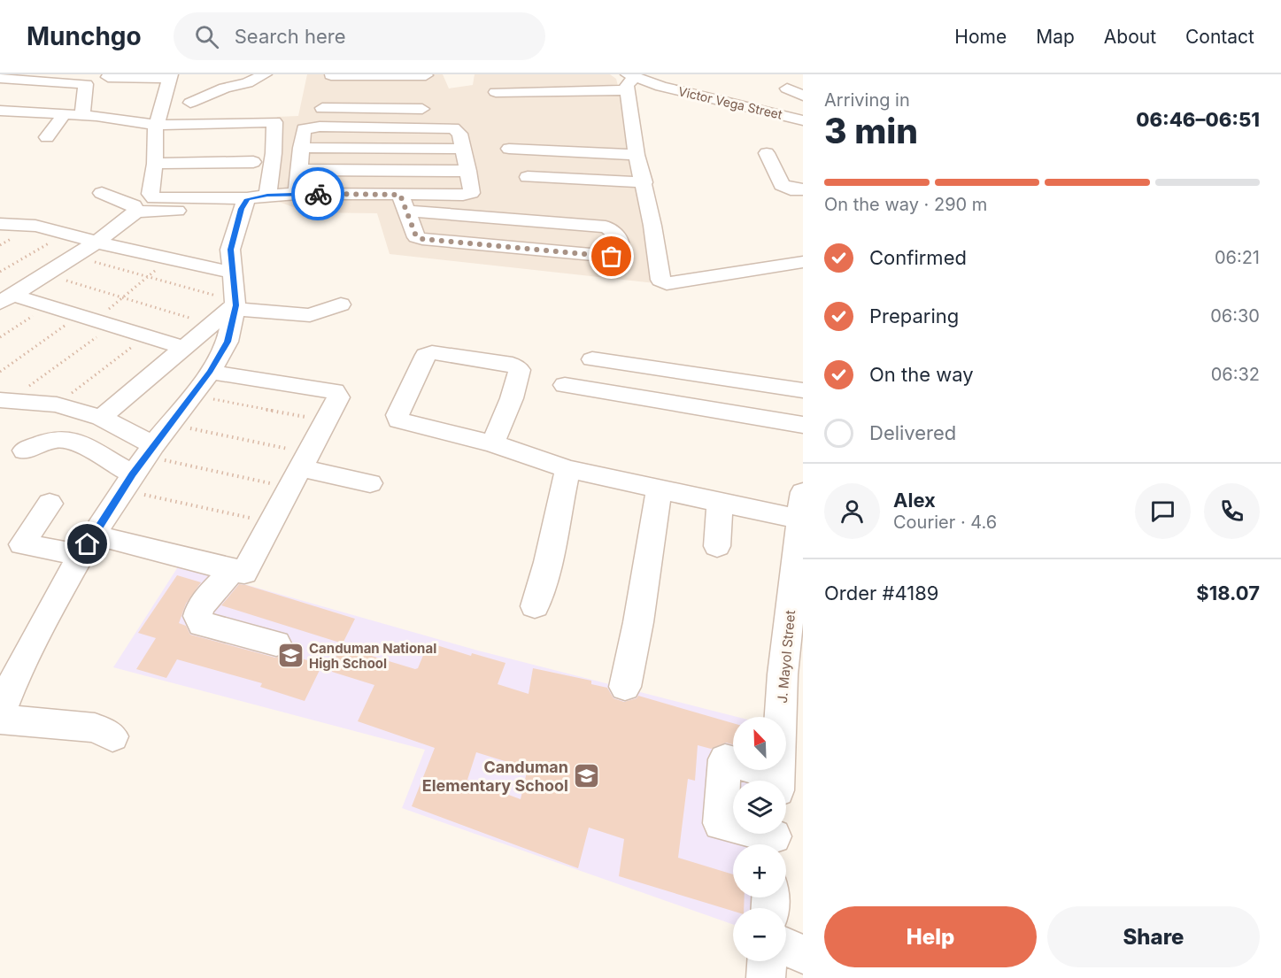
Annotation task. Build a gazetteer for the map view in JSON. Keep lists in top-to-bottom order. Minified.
{"streets":{"street":["Victor Vega Street","J. Mayol Street"]},"places":{"school or university":["Canduman National High School","Canduman Elementary School"]},"north":"top left","page":{"header":"Munchgo","search":"Search here","nav":["Home","Map","About","Contact"],"heading":["3 min","Arriving in","06:46–06:51"],"panel":["Alex","Courier · 4.6","Order #4189","$18.07"],"bar":"On the way · 290 m","list":[["Confirmed","06:21"],["Preparing","06:30"],["On the way","06:32"],"Delivered"],"map_buttons":["+","−"],"buttons":["Help","Share"]}}
